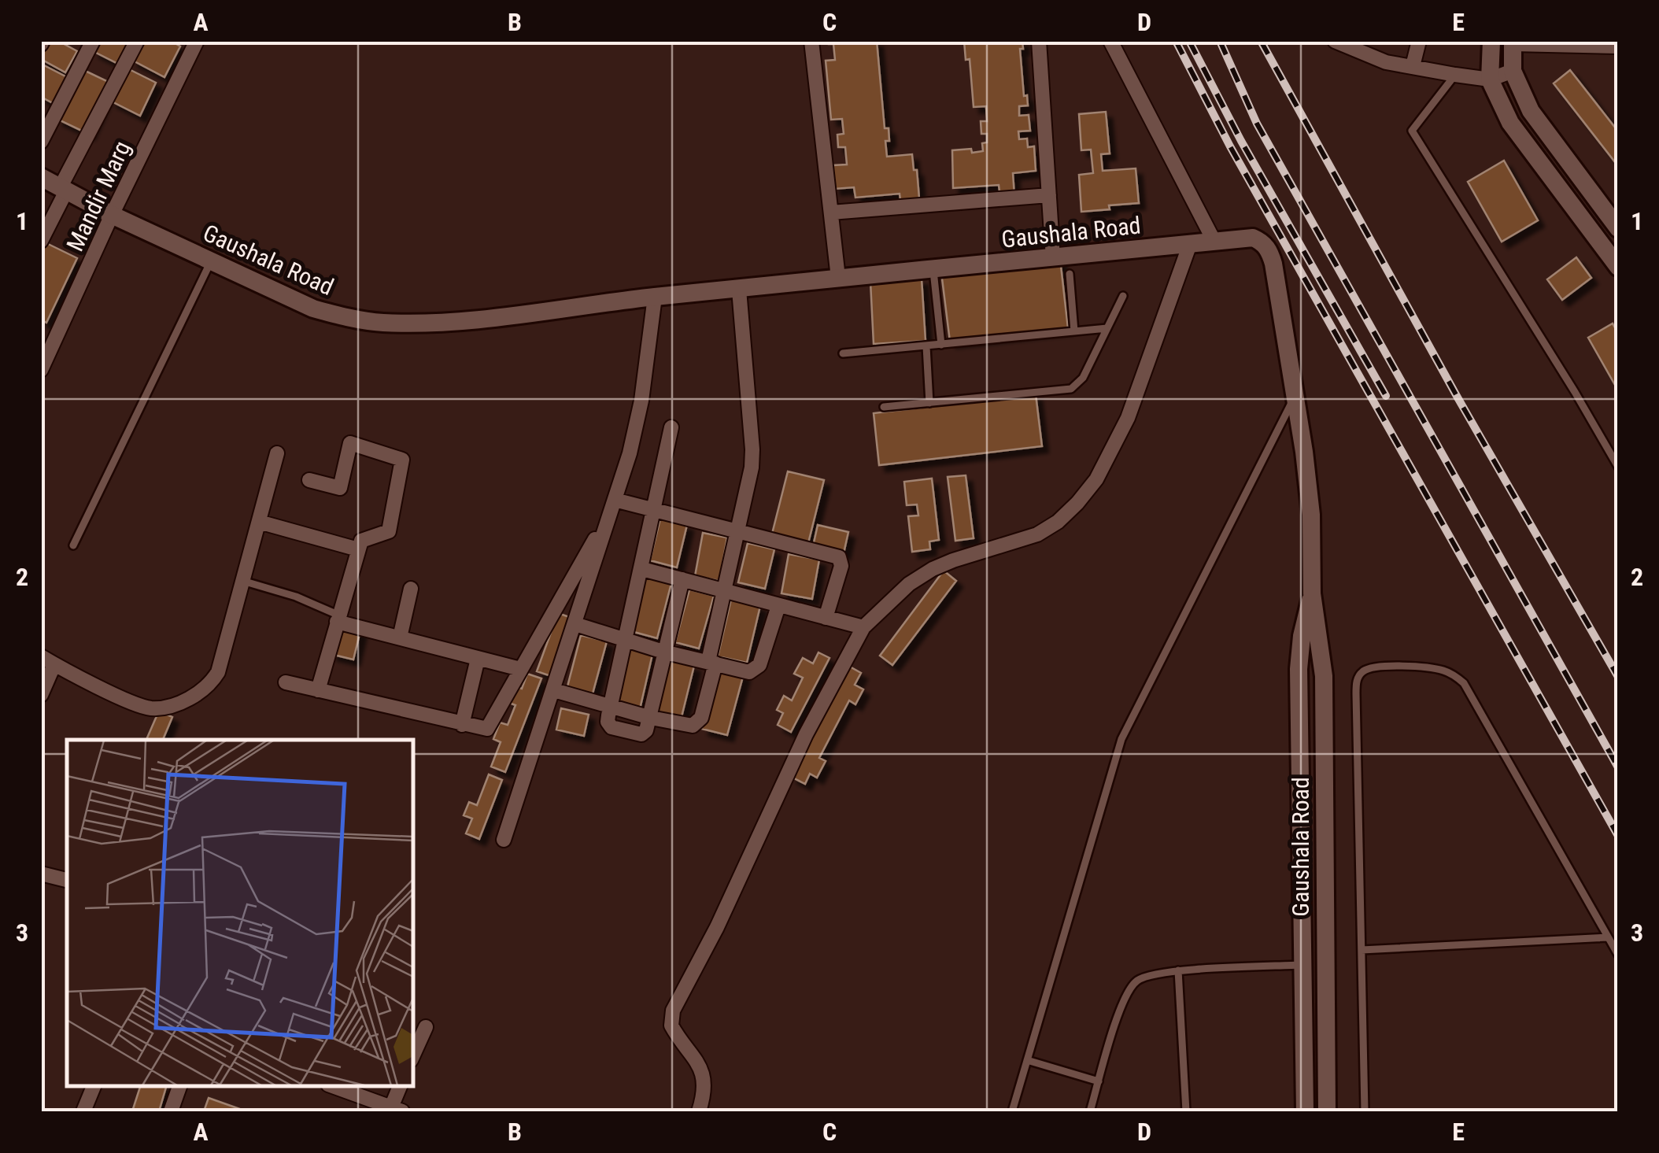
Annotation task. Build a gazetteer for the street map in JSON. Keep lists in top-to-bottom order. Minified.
{"streets":{"street":["Mandir Marg","Gaushala Road"]},"crossings":[["Mandir Marg","Gaushala Road"]],"grid":{"columns":["A","B","C","D","E"],"rows":["1","2","3"]}}
